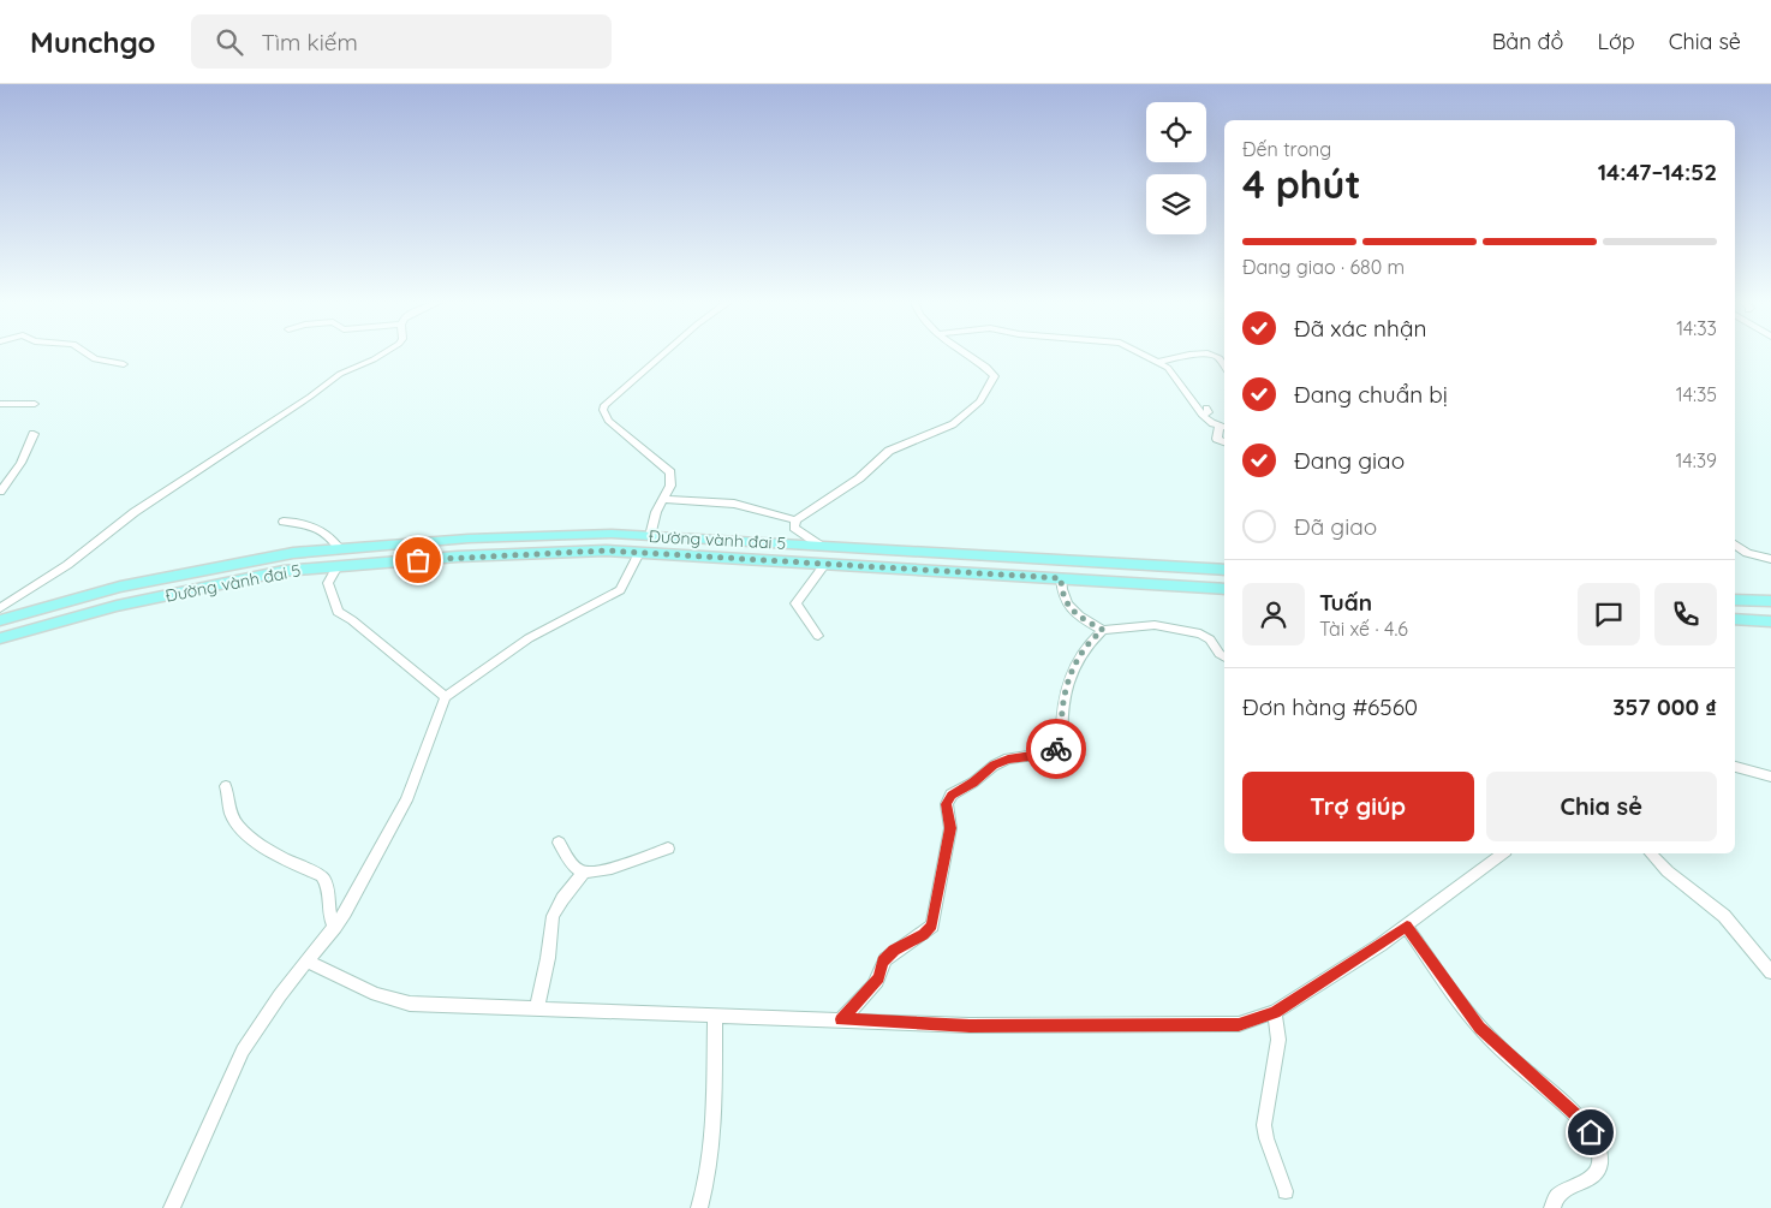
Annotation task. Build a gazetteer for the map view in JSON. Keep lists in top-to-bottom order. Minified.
{"streets":{"main road":["Đường vành đai 5"]},"page":{"header":"Munchgo","search":"Tìm kiếm","nav":["Bản đồ","Lớp","Chia sẻ"],"heading":["4 phút","Đến trong","14:47–14:52"],"panel":["Tuấn","Tài xế · 4.6","Đơn hàng #6560","357 000 ₫"],"bar":"Đang giao · 680 m","list":[["Đã xác nhận","14:33"],["Đang chuẩn bị","14:35"],["Đang giao","14:39"],"Đã giao"],"buttons":["Trợ giúp","Chia sẻ"]}}
